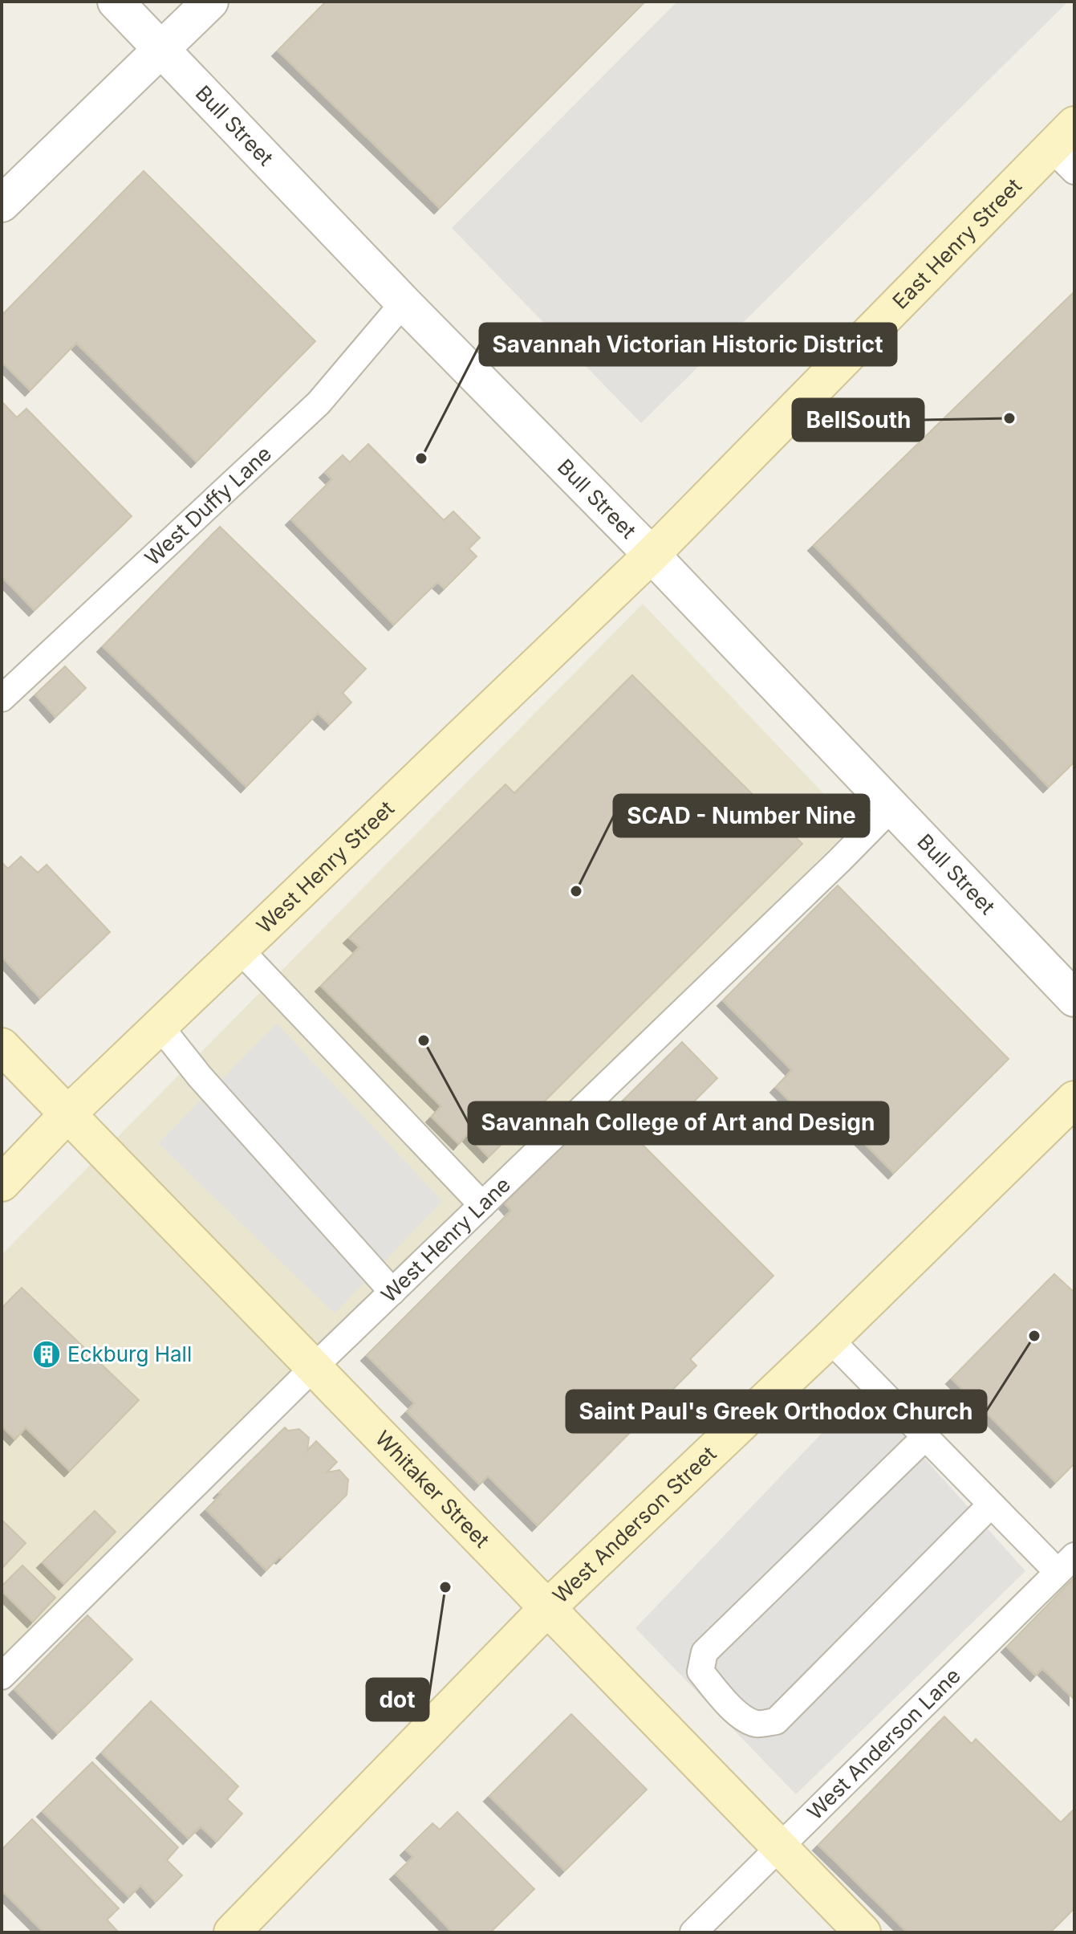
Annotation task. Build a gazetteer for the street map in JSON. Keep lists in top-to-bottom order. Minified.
{"streets":{"main road":["East Henry Street","West Henry Street","Whitaker Street","West Anderson Street"],"street":["Bull Street"],"lane":["West Duffy Lane","West Henry Lane","West Anderson Lane"]},"crossings":[["Bull Street","East Henry Street"],["Bull Street","West Duffy Lane"],["Bull Street","West Henry Street"],["Bull Street","West Henry Lane"],["East Henry Street","West Henry Street"],["West Henry Street","Whitaker Street"],["West Henry Lane","Whitaker Street"],["Whitaker Street","West Anderson Street"],["Whitaker Street","West Anderson Lane"]],"places":{"other":["BellSouth","Savannah Victorian Historic District","SCAD - Number Nine","Savannah College of Art and Design","Saint Paul's Greek Orthodox Church","dot"],"building":["Eckburg Hall"]}}
